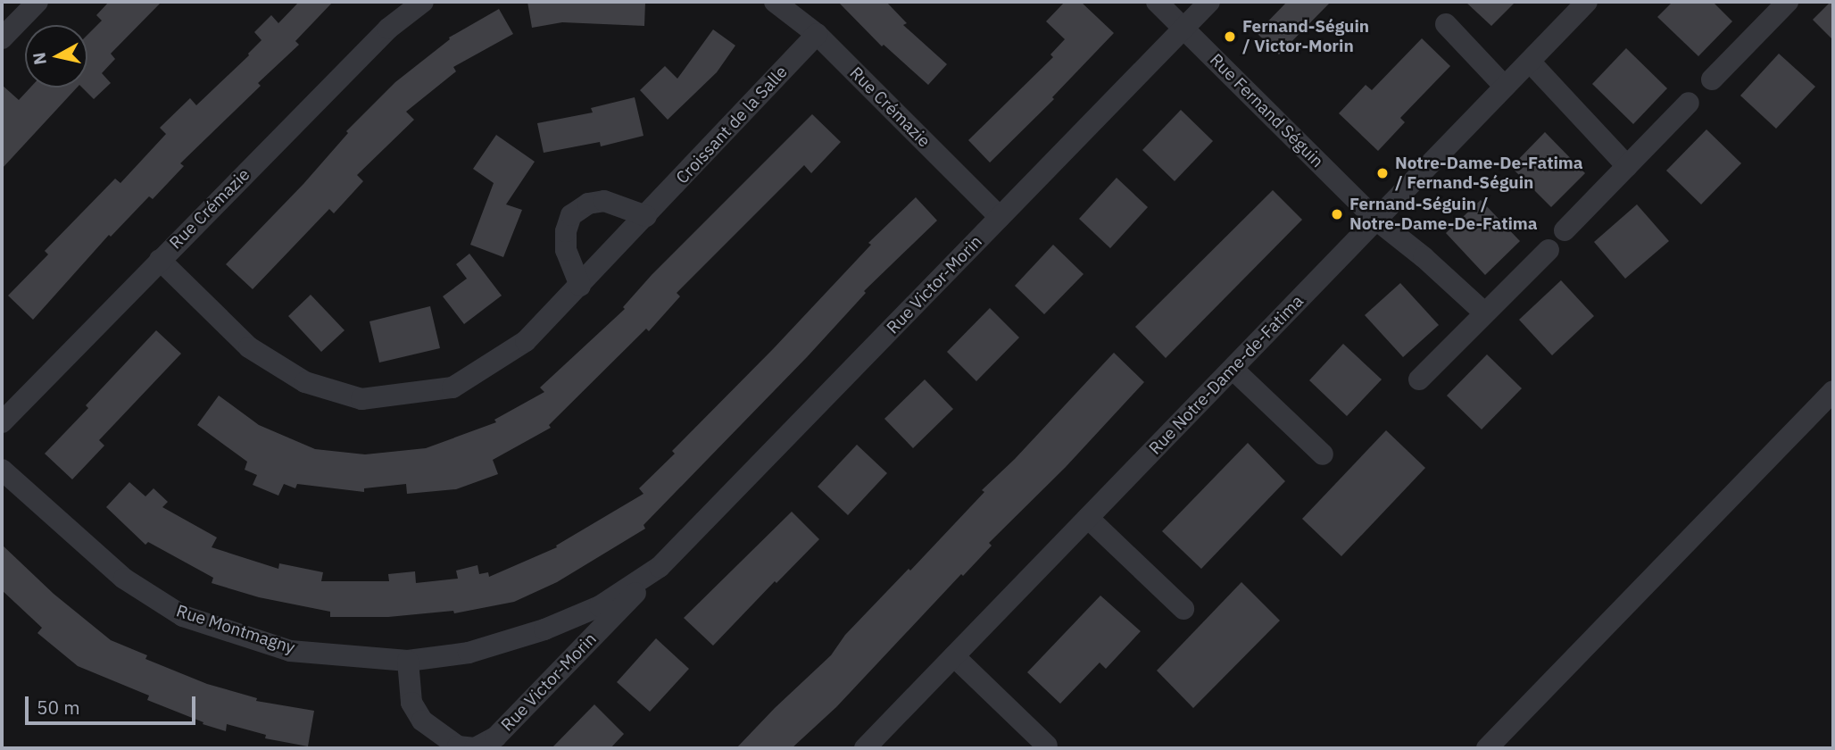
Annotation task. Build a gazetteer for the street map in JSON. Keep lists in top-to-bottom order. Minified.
{"streets":{"street":["Rue Crémazie","Rue Fernand Séguin","Croissant de la Salle","Rue Victor-Morin","Rue Notre-Dame-de-Fatima","Rue Montmagny"]},"crossings":[["Rue Crémazie","Croissant de la Salle"],["Rue Crémazie","Rue Victor-Morin"],["Rue Fernand Séguin","Rue Victor-Morin"],["Rue Fernand Séguin","Rue Notre-Dame-de-Fatima"],["Rue Victor-Morin","Rue Montmagny"]],"places":["Fernand-Séguin / Victor-Morin","Notre-Dame-De-Fatima / Fernand-Séguin","Fernand-Séguin / Notre-Dame-De-Fatima"],"scale_bar":"50 m","north":"left"}
